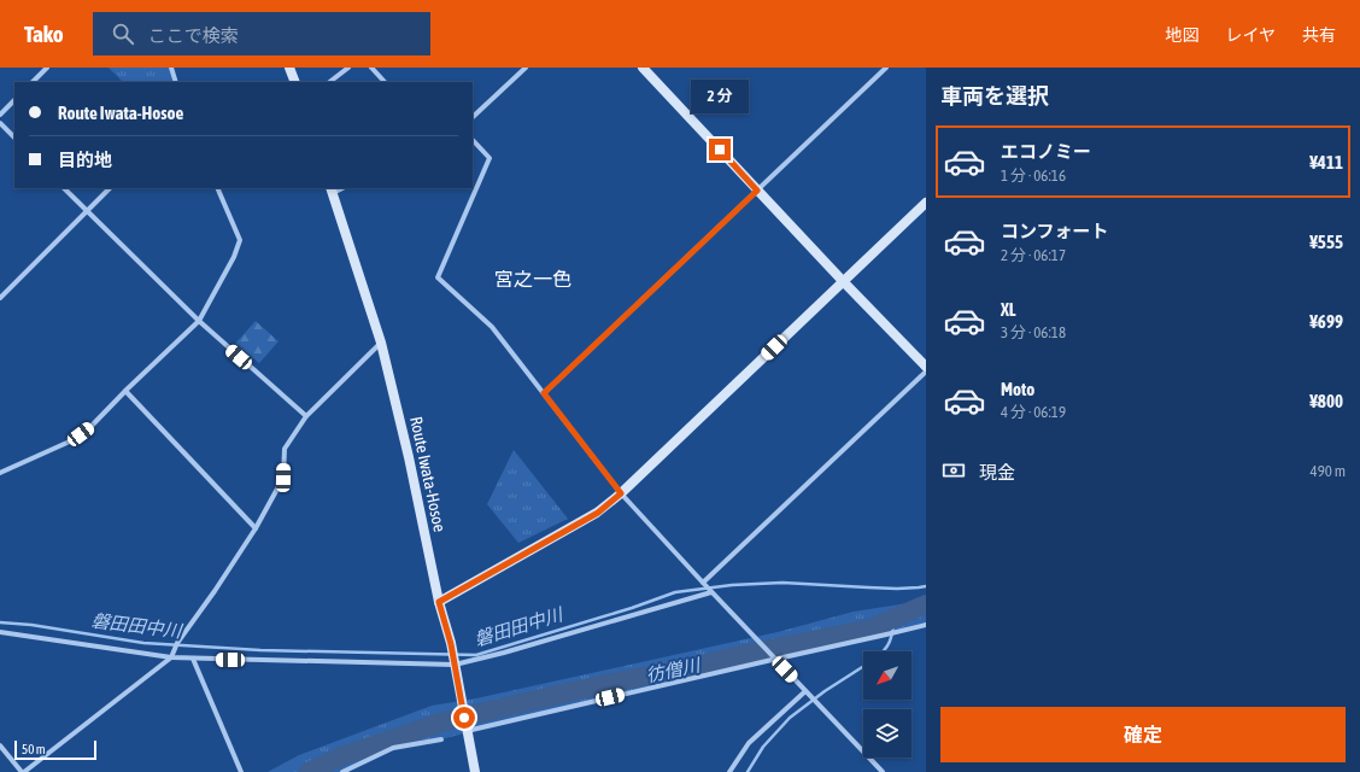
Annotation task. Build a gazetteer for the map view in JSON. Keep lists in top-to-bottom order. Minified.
{"streets":{"street":["Route Iwata-Hosoe"]},"districts":["宮之一色"],"water":["磐田田中川","彷僧川"],"scale_bar":"50 m","north":"bottom left","page":{"header":"Tako","search":"ここで検索","nav":["地図","レイヤ","共有"],"heading":"車両を選択","bubble":"2 分","banner":["Route Iwata-Hosoe","目的地"],"list":[{"name":"エコノミー","note":"1 分 · 06:16","value":"¥411"},{"name":"コンフォート","note":"2 分 · 06:17","value":"¥555"},{"name":"XL","note":"3 分 · 06:18","value":"¥699"},{"name":"Moto","note":"4 分 · 06:19","value":"¥800"}],"pay":["現金","490 m"],"buttons":"確定","scale":"50 m"}}
